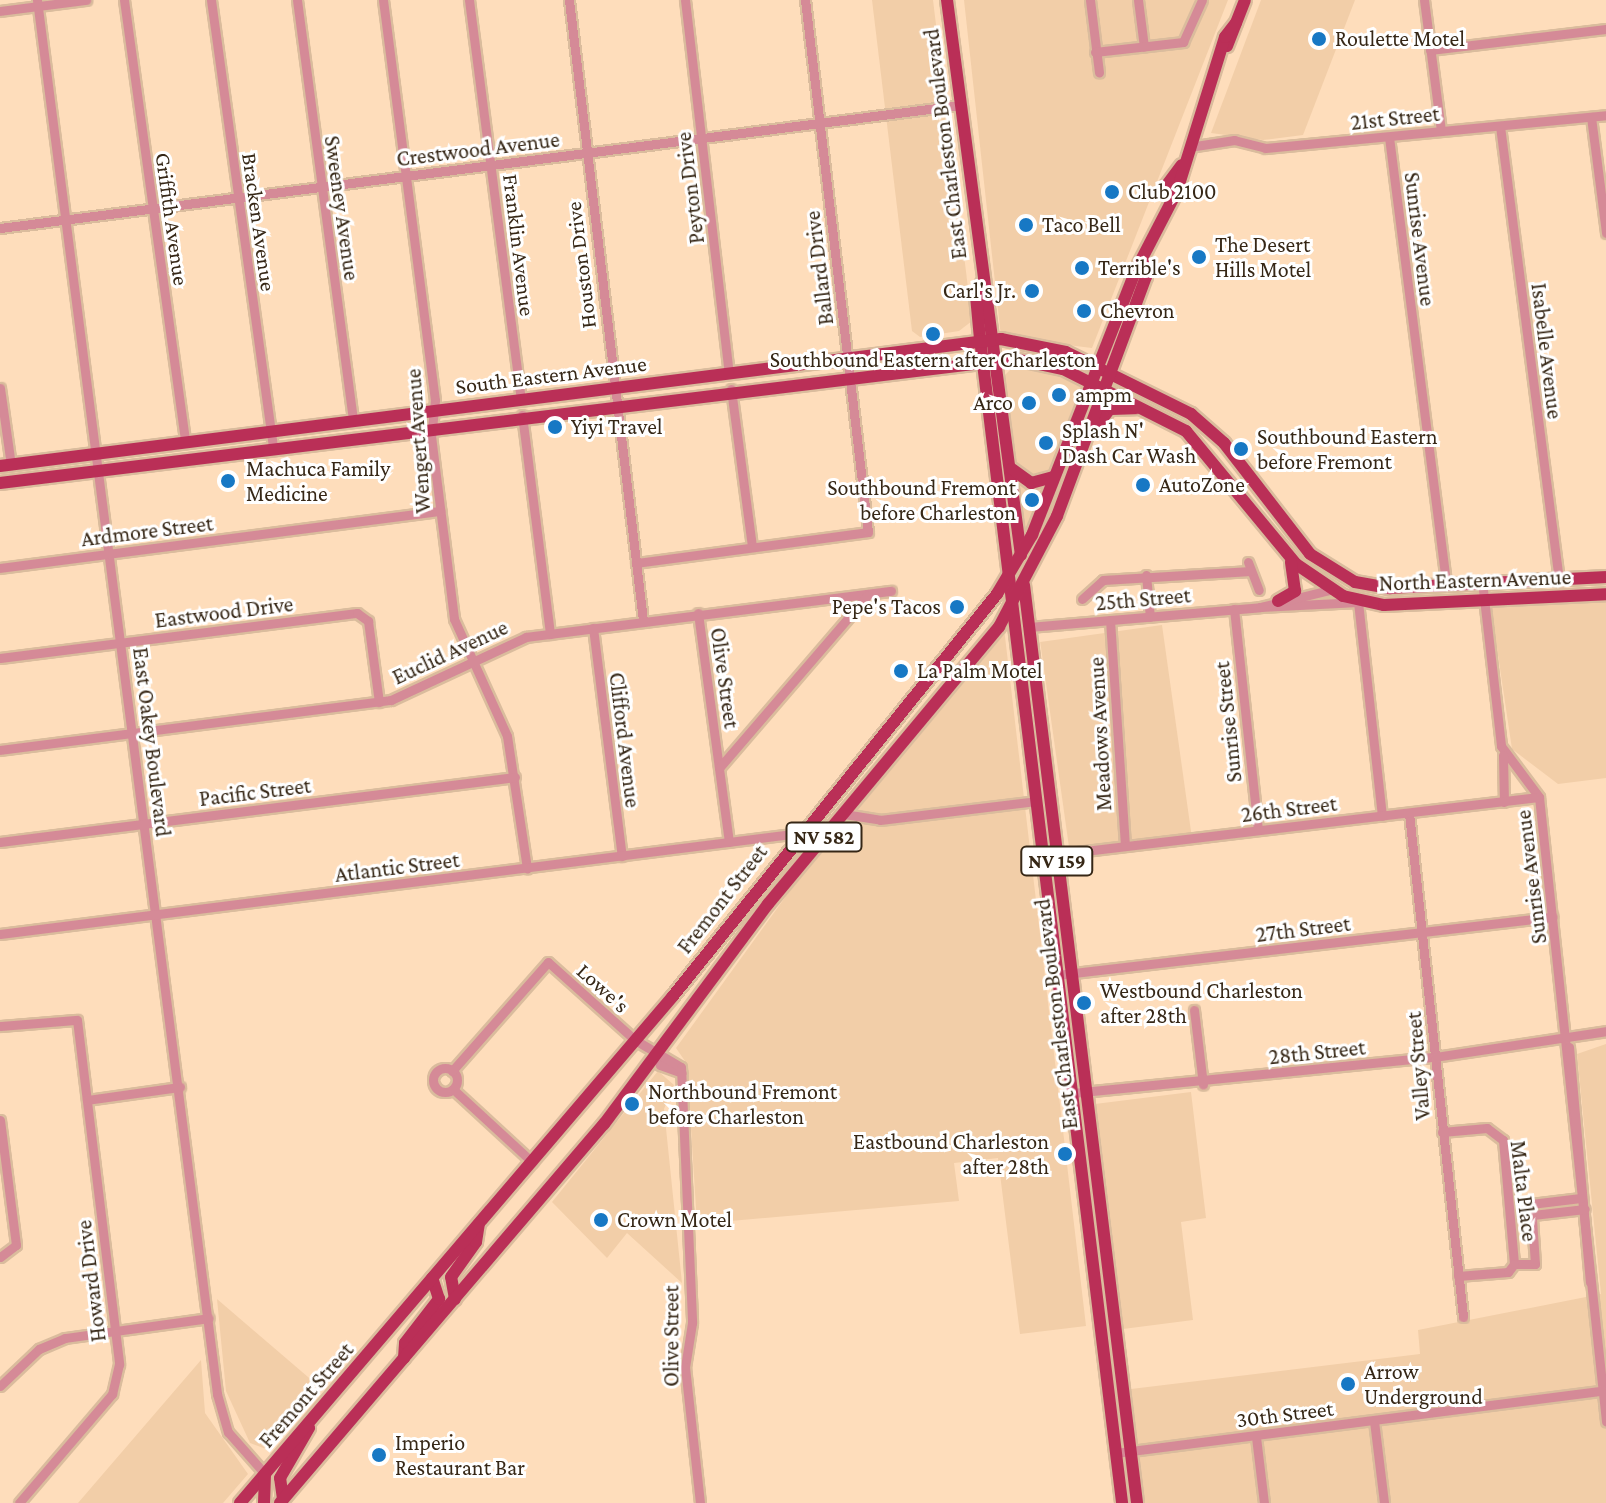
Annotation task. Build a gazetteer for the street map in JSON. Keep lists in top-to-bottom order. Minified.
{"streets":{"main road":["East Charleston Boulevard","South Eastern Avenue","North Eastern Avenue","NV 582","NV 159","Fremont Street"],"street":["21st Street","Crestwood Avenue","Peyton Drive","Sweeney Avenue","Griffith Avenue","Bracken Avenue","Sunrise Avenue","Franklin Avenue","Houston Drive","Ballard Drive","Isabelle Avenue","Wengert Avenue","Ardmore Street","25th Street","Eastwood Drive","Euclid Avenue","Olive Street","Sunrise Street","Meadows Avenue","Clifford Avenue","East Oakey Boulevard","Pacific Street","26th Street","Atlantic Street","27th Street","Lowe's","28th Street","Valley Street","Malta Place","Howard Drive","30th Street"]},"crossings":[["21st Street","Sunrise Avenue"],["21st Street","Isabelle Avenue"],["21st Street","Fremont Street"],["East Charleston Boulevard","Crestwood Avenue"],["East Charleston Boulevard","South Eastern Avenue"],["East Charleston Boulevard","25th Street"],["East Charleston Boulevard","26th Street"],["East Charleston Boulevard","Fremont Street"],["East Charleston Boulevard","27th Street"],["East Charleston Boulevard","28th Street"],["East Charleston Boulevard","30th Street"],["Crestwood Avenue","Peyton Drive"],["Crestwood Avenue","Sweeney Avenue"],["Crestwood Avenue","Griffith Avenue"],["Crestwood Avenue","Bracken Avenue"],["Crestwood Avenue","Franklin Avenue"],["Crestwood Avenue","Houston Drive"],["Crestwood Avenue","Ballard Drive"],["Crestwood Avenue","Wengert Avenue"],["Crestwood Avenue","East Oakey Boulevard"],["Peyton Drive","South Eastern Avenue"],["Sweeney Avenue","South Eastern Avenue"],["Griffith Avenue","South Eastern Avenue"],["Bracken Avenue","South Eastern Avenue"],["Sunrise Avenue","North Eastern Avenue"],["Sunrise Avenue","26th Street"],["Sunrise Avenue","27th Street"],["Sunrise Avenue","28th Street"],["Sunrise Avenue","30th Street"],["Franklin Avenue","South Eastern Avenue"],["Houston Drive","South Eastern Avenue"],["Houston Drive","Euclid Avenue"],["Ballard Drive","South Eastern Avenue"],["Isabelle Avenue","North Eastern Avenue"],["South Eastern Avenue","Wengert Avenue"],["South Eastern Avenue","North Eastern Avenue"],["South Eastern Avenue","East Oakey Boulevard"],["South Eastern Avenue","Fremont Street"],["Wengert Avenue","Ardmore Street"],["Wengert Avenue","Euclid Avenue"],["Wengert Avenue","Pacific Street"],["Wengert Avenue","Atlantic Street"],["Ardmore Street","East Oakey Boulevard"],["North Eastern Avenue","25th Street"],["North Eastern Avenue","Fremont Street"],["25th Street","Sunrise Street"],["25th Street","Meadows Avenue"],["Eastwood Drive","Euclid Avenue"],["Eastwood Drive","East Oakey Boulevard"],["Euclid Avenue","Olive Street"],["Euclid Avenue","Clifford Avenue"],["Euclid Avenue","East Oakey Boulevard"],["Olive Street","Atlantic Street"],["Olive Street","Fremont Street"],["Olive Street","Lowe's"],["Sunrise Street","26th Street"],["Meadows Avenue","26th Street"],["Clifford Avenue","Atlantic Street"],["East Oakey Boulevard","Pacific Street"],["East Oakey Boulevard","Atlantic Street"],["East Oakey Boulevard","Fremont Street"],["26th Street","Valley Street"],["Atlantic Street","Fremont Street"],["Fremont Street","Lowe's"],["27th Street","Valley Street"],["28th Street","Valley Street"],["Valley Street","Malta Place"]],"places":["Roulette Motel","Club 2100","Taco Bell","The Desert Hills Motel","Terrible's","Carl's Jr.","Chevron","Southbound Eastern after Charleston","ampm","Arco","Yiyi Travel","Splash N' Dash Car Wash","Southbound Eastern before Fremont","Machuca Family Medicine","AutoZone","Southbound Fremont before Charleston","Pepe's Tacos","La Palm Motel","Westbound Charleston after 28th","Northbound Fremont before Charleston","Eastbound Charleston after 28th","Crown Motel","Arrow Underground","Imperio Restaurant Bar"]}
